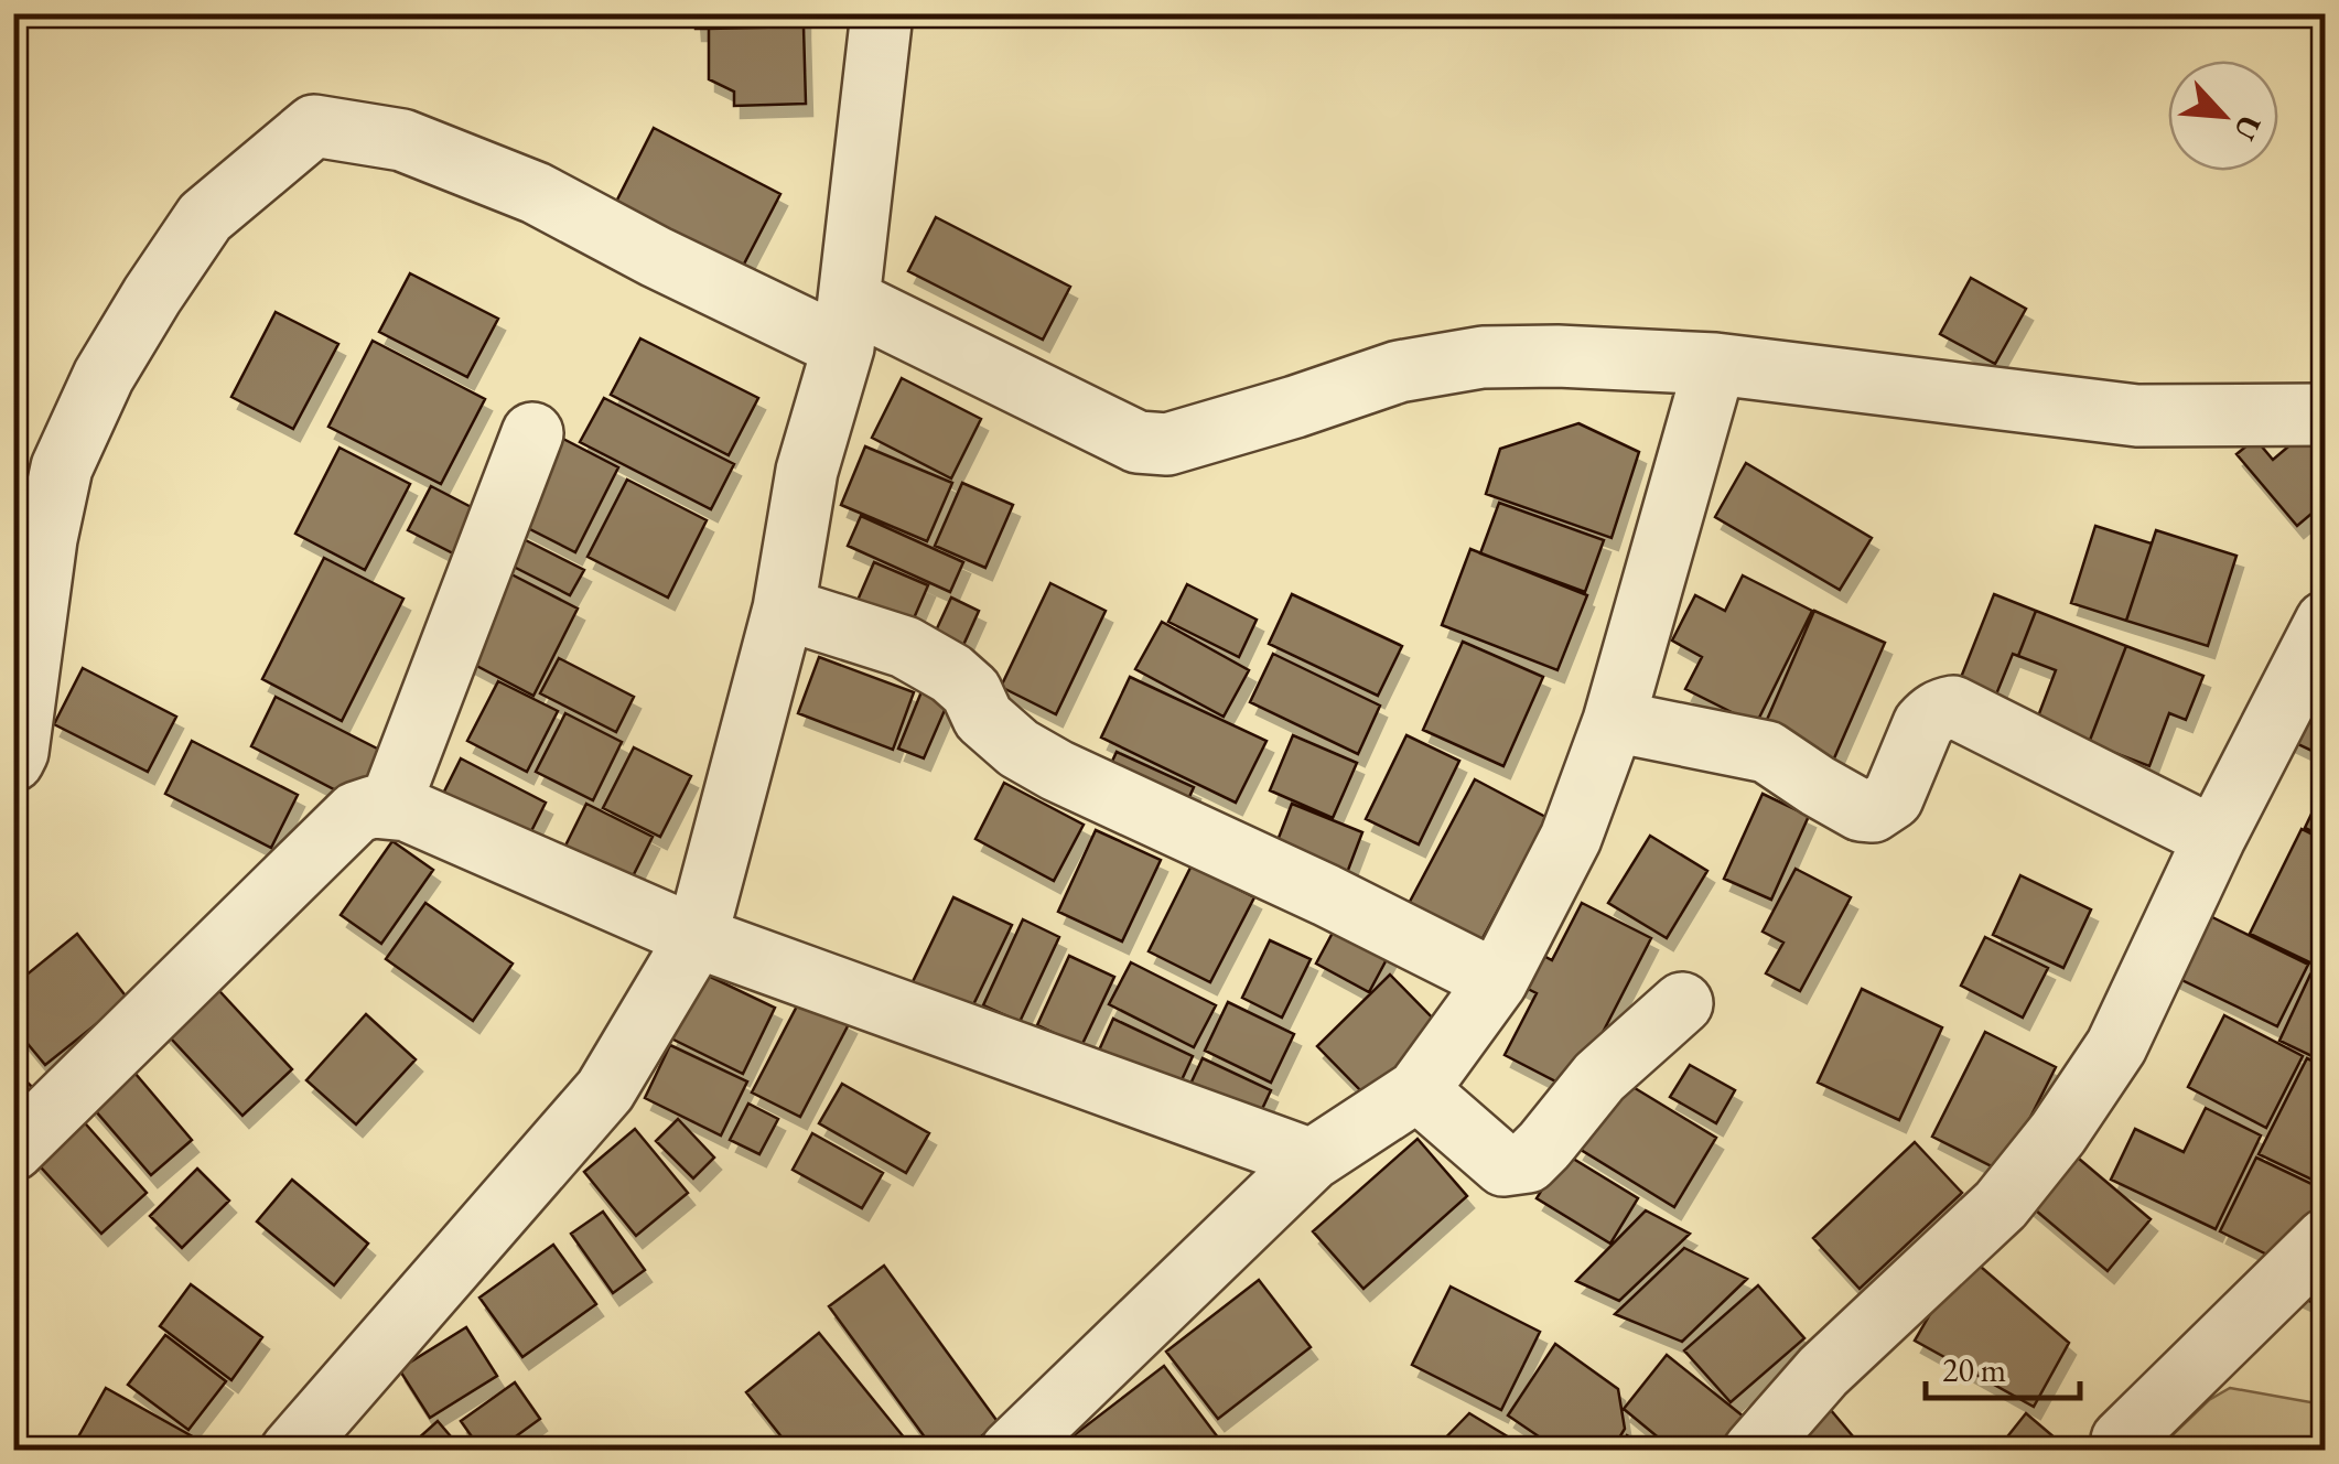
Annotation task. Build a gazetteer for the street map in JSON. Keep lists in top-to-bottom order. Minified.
{"scale_bar":"20 m","north":"bottom right"}
